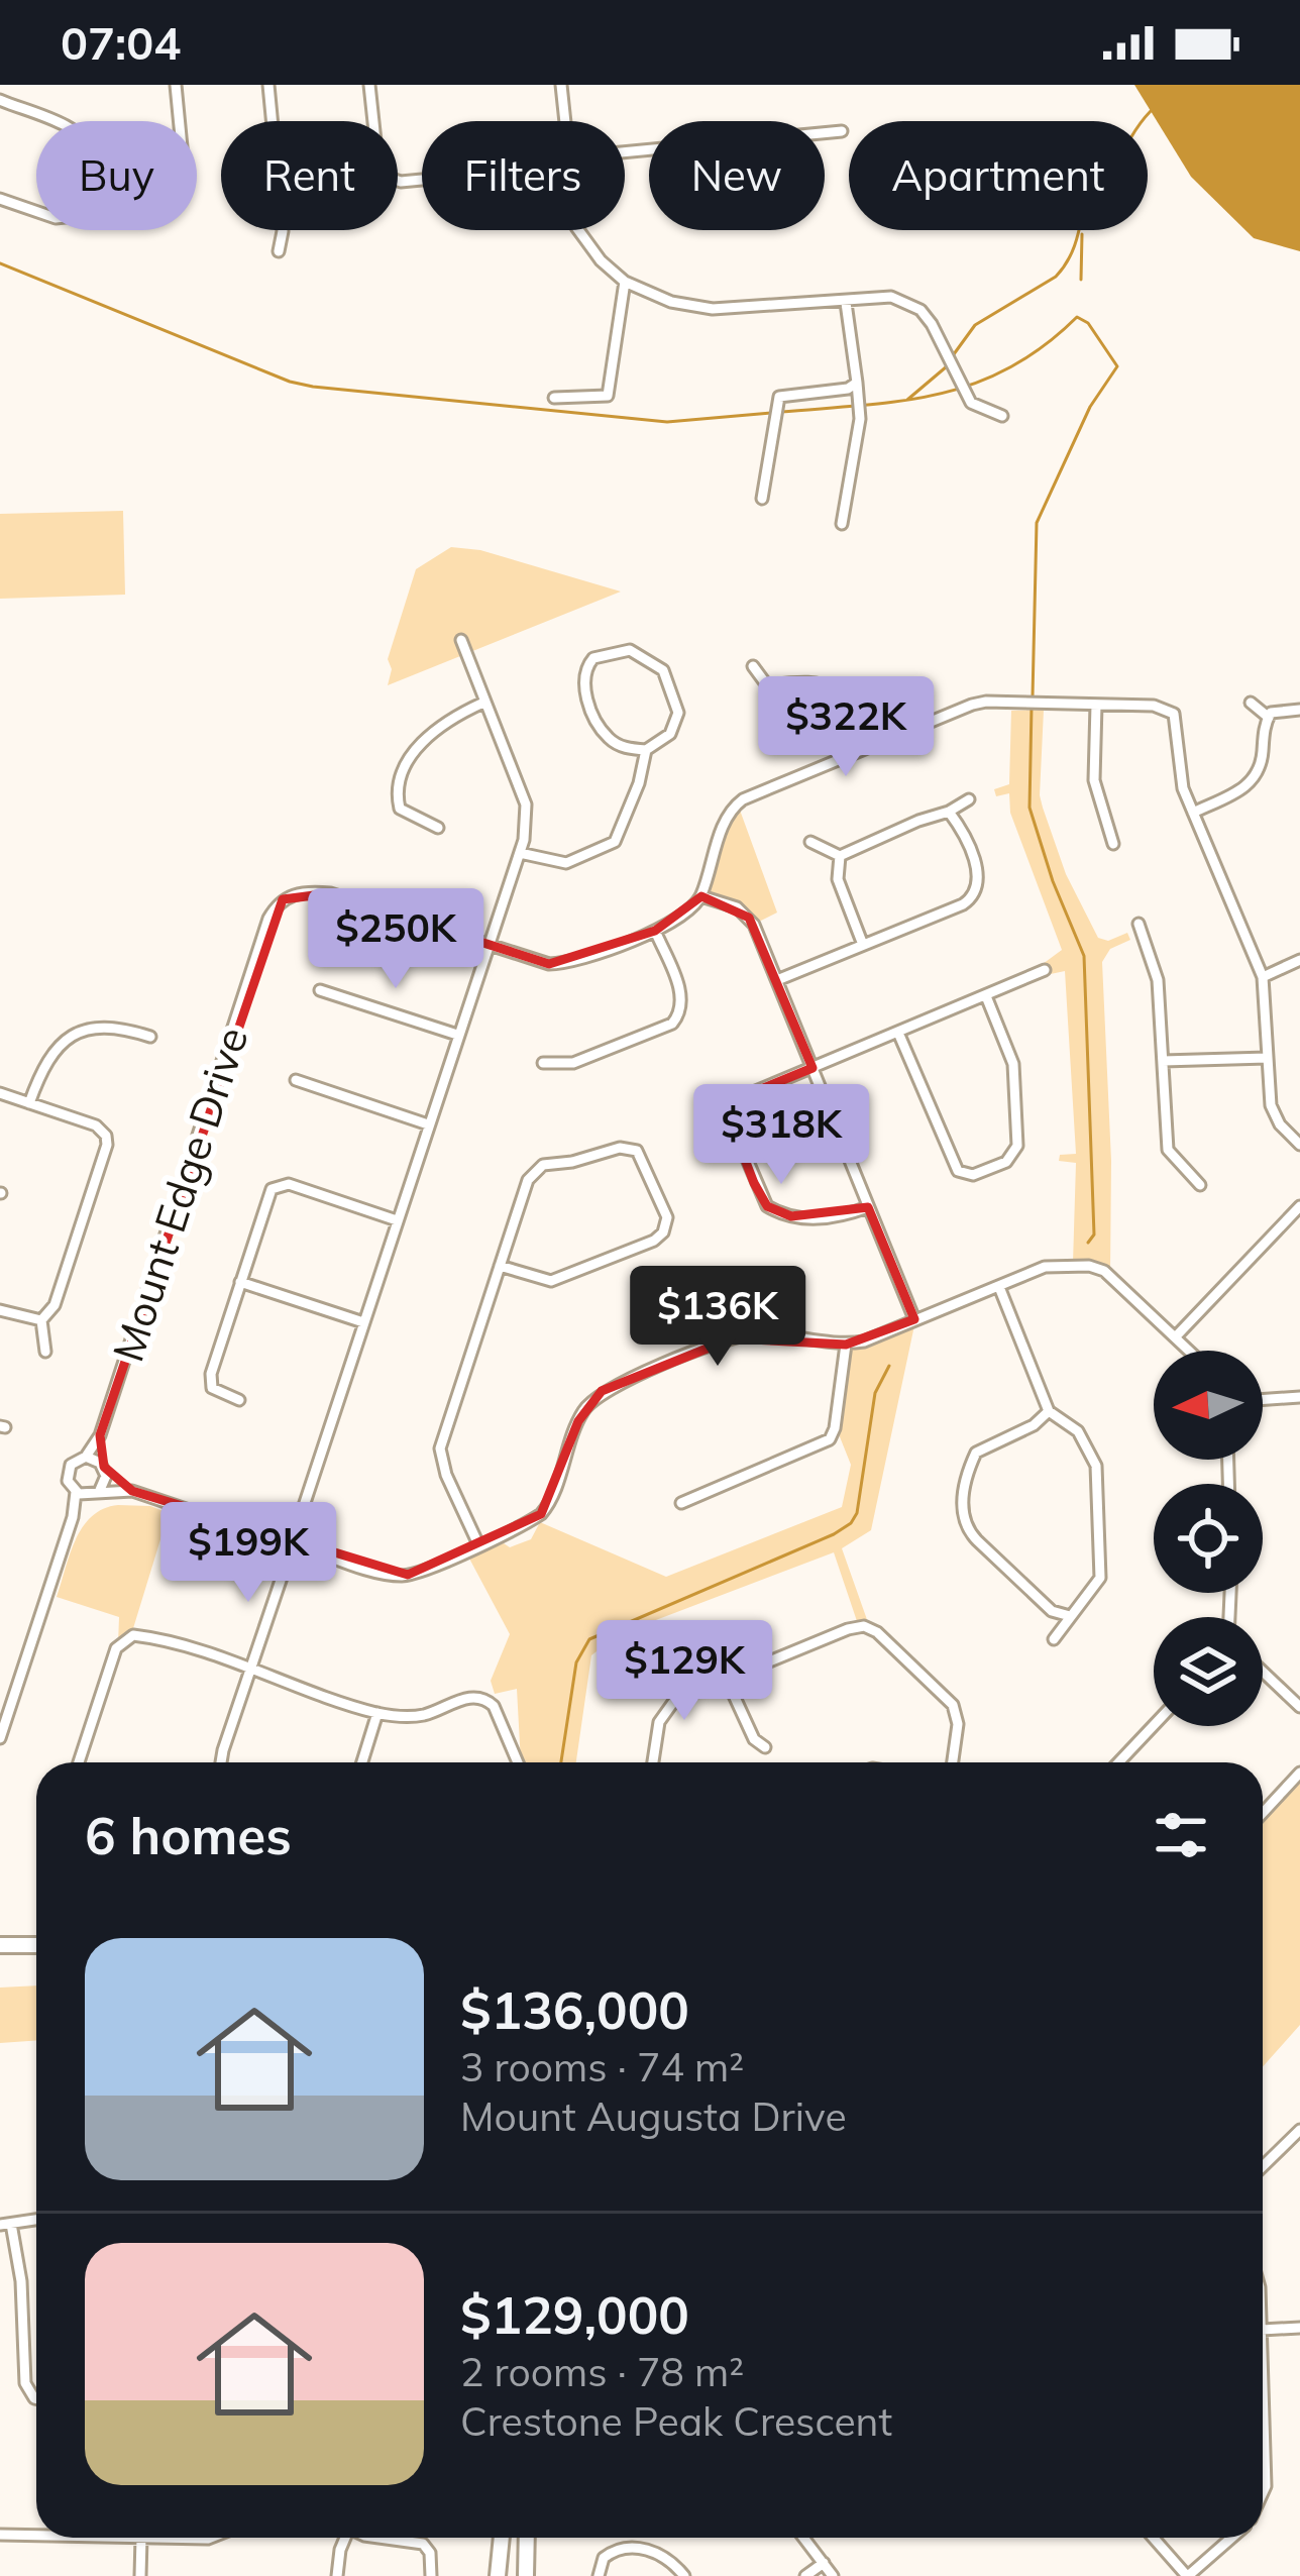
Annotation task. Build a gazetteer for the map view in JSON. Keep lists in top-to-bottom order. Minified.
{"streets":{"street":["Mount Edge Drive"]},"north":"left","page":{"status":"07:04","chip":["Buy","Rent","Filters","New","Apartment"],"price":["$322K","$250K","$318K","$136K","$199K","$129K"],"heading":"6 homes","list":[{"name":"$136,000","note":"3 rooms · 74 m² · Mount Augusta Drive"},{"name":"$129,000","note":"2 rooms · 78 m² · Crestone Peak Crescent"}]}}
